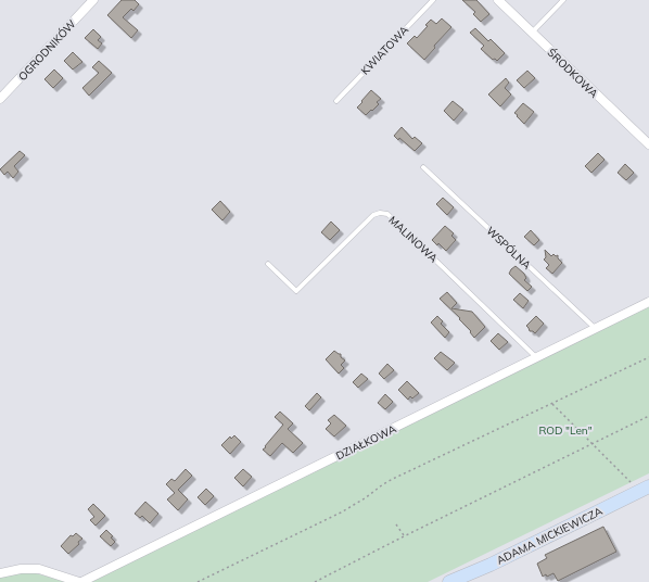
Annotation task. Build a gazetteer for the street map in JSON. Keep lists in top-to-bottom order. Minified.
{"streets":{"street":["OGRODNIKÓW","ŚRODKOWA","DZIAŁKOWA","ADAMA MICKIEWICZA"],"lane":["KWIATOWA","MALINOWA","WSPÓLNA"]},"crossings":[["MALINOWA","DZIAŁKOWA"],["WSPÓLNA","DZIAŁKOWA"]],"parks":["ROD \"Len\""]}
